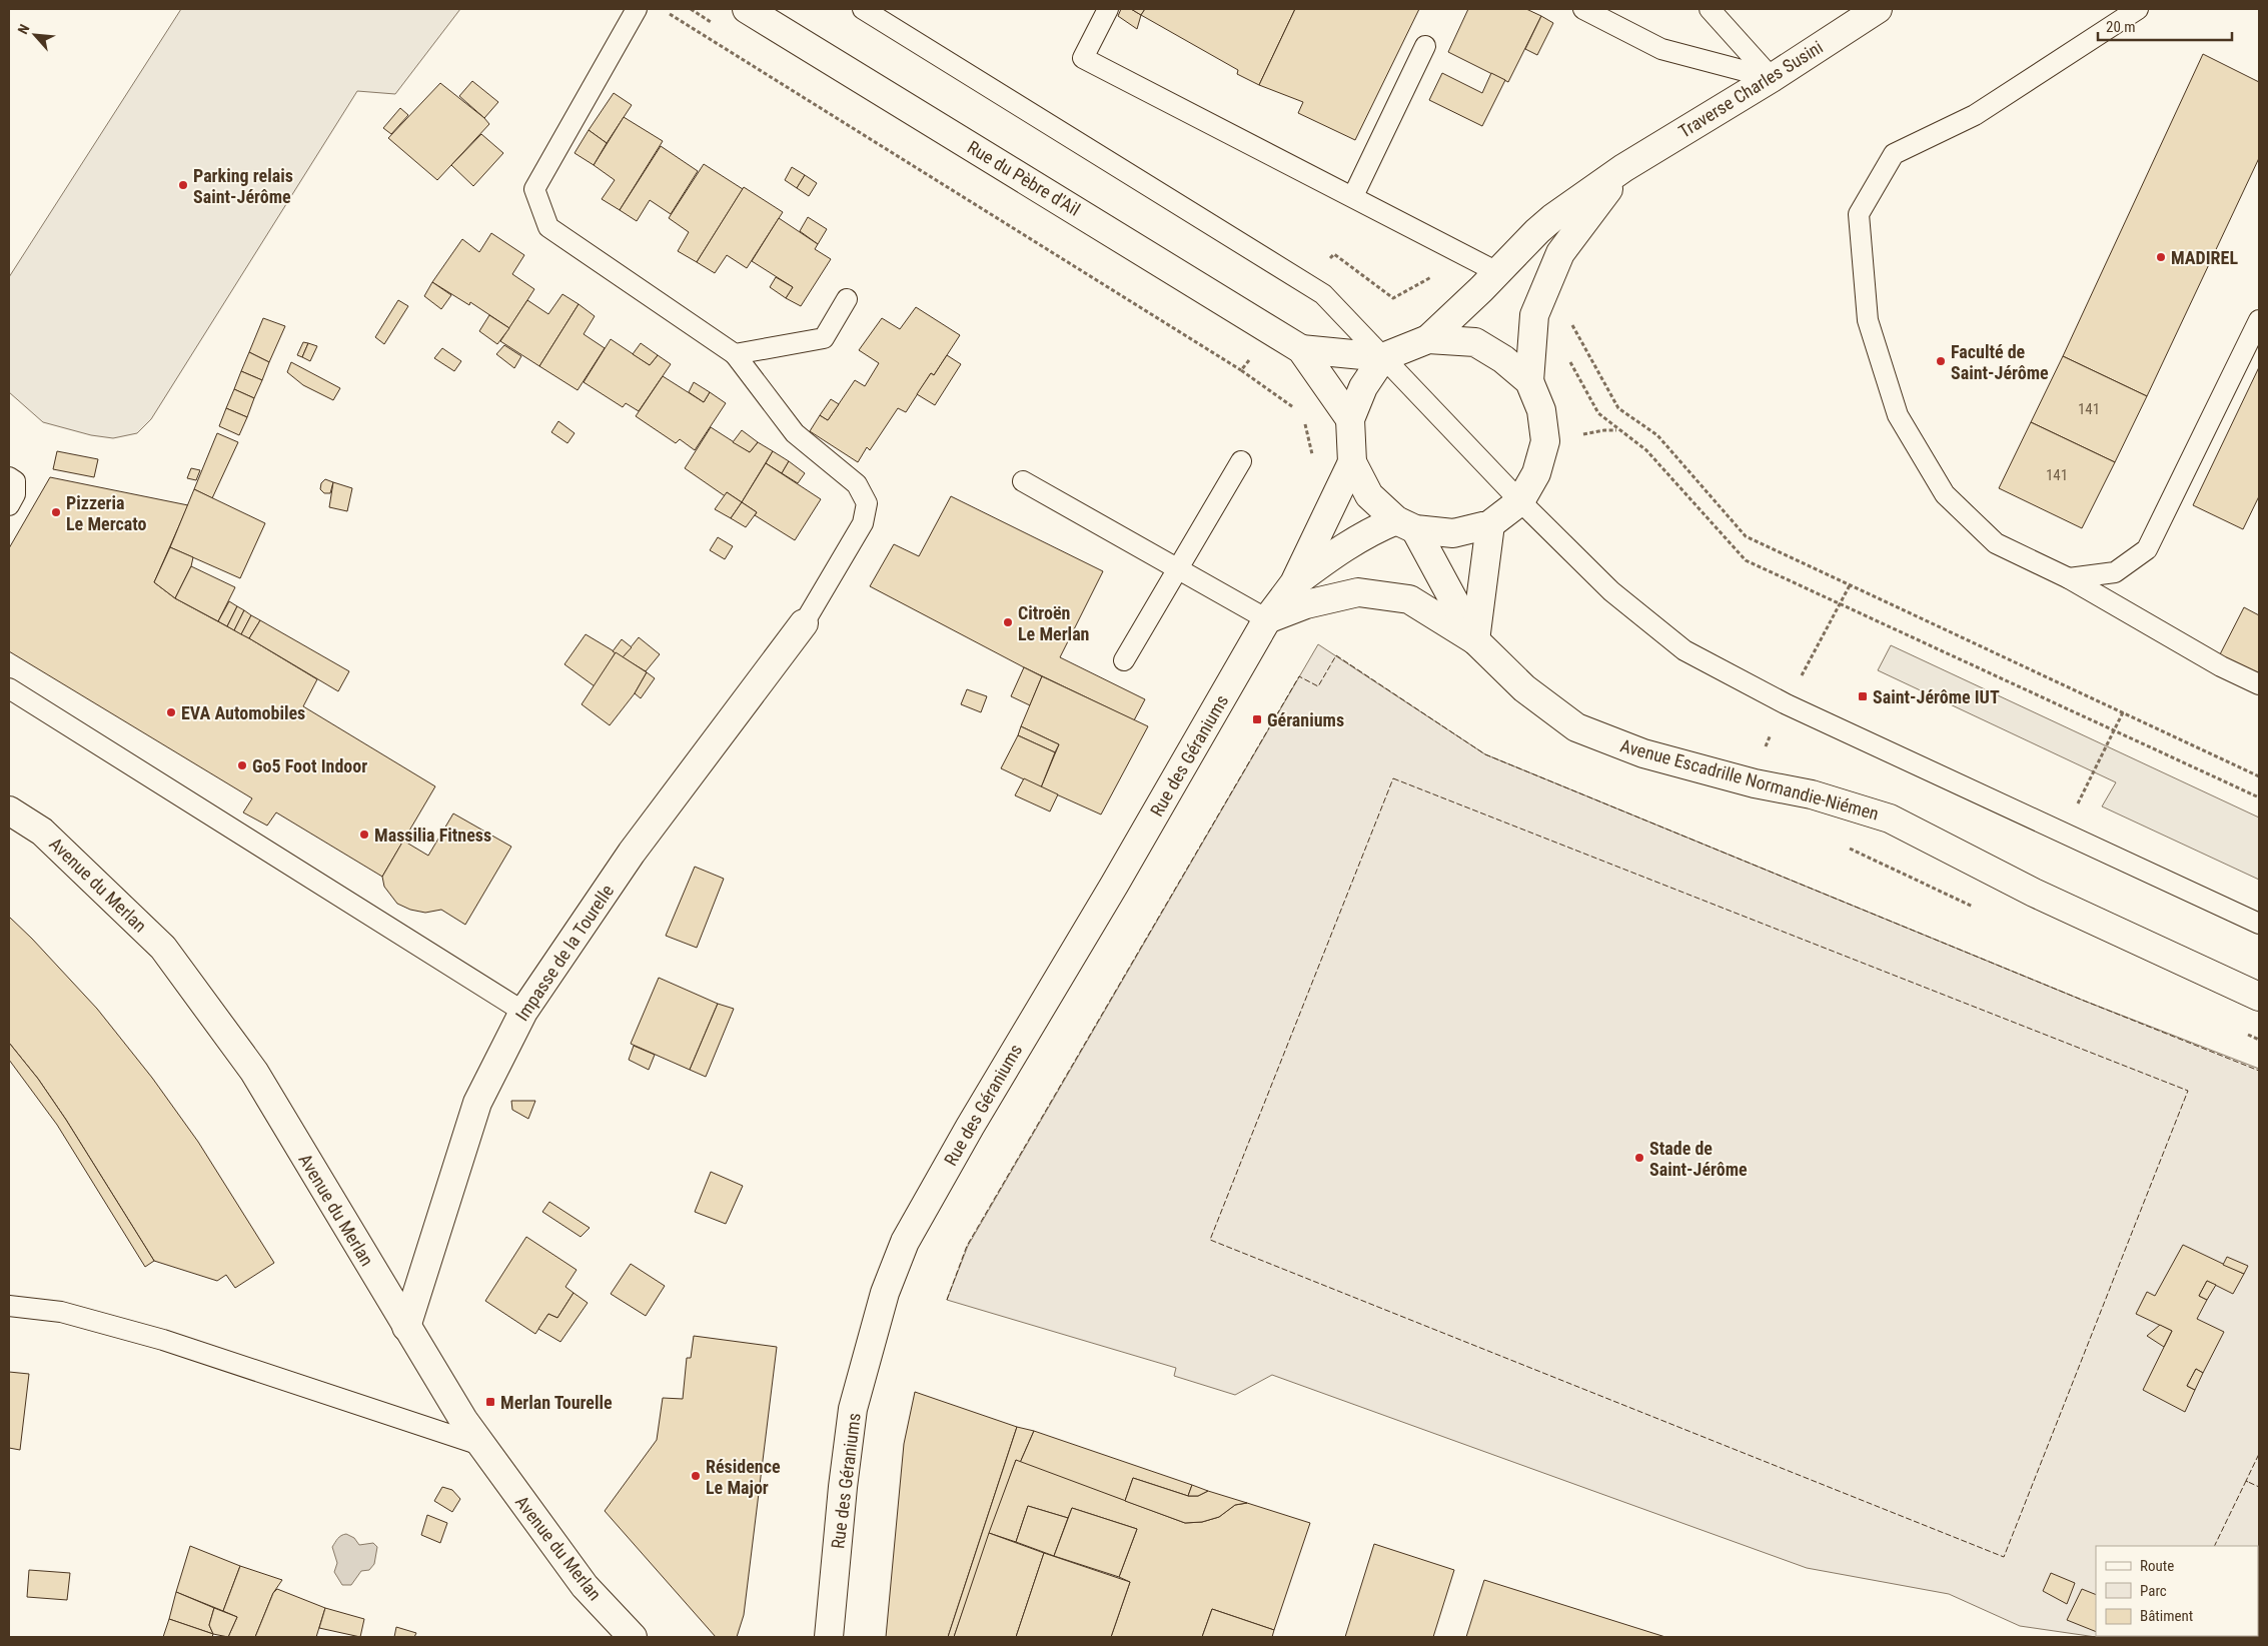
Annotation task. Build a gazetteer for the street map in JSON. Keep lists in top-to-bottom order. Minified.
{"streets":{"street":["Traverse Charles Susini","Rue du Pèbre d'Ail","Rue des Géraniums","Avenue Escadrille Normandie-Niémen","Avenue du Merlan","Impasse de la Tourelle"]},"crossings":[["Rue du Pèbre d'Ail","Avenue Escadrille Normandie-Niémen"],["Rue des Géraniums","Avenue Escadrille Normandie-Niémen"],["Avenue du Merlan","Impasse de la Tourelle"]],"places":{"other":["Parking relais Saint-Jérôme","MADIREL","Faculté de Saint-Jérôme","Pizzeria Le Mercato","Citroën Le Merlan","EVA Automobiles","Go5 Foot Indoor","Massilia Fitness","Stade de Saint-Jérôme","Résidence Le Major"],"transit":["Saint-Jérôme IUT","Géraniums","Merlan Tourelle"]},"house_numbers":["141","141"],"legend":["Route","Parc","Bâtiment"],"scale_bar":"20 m","north":"top left"}
